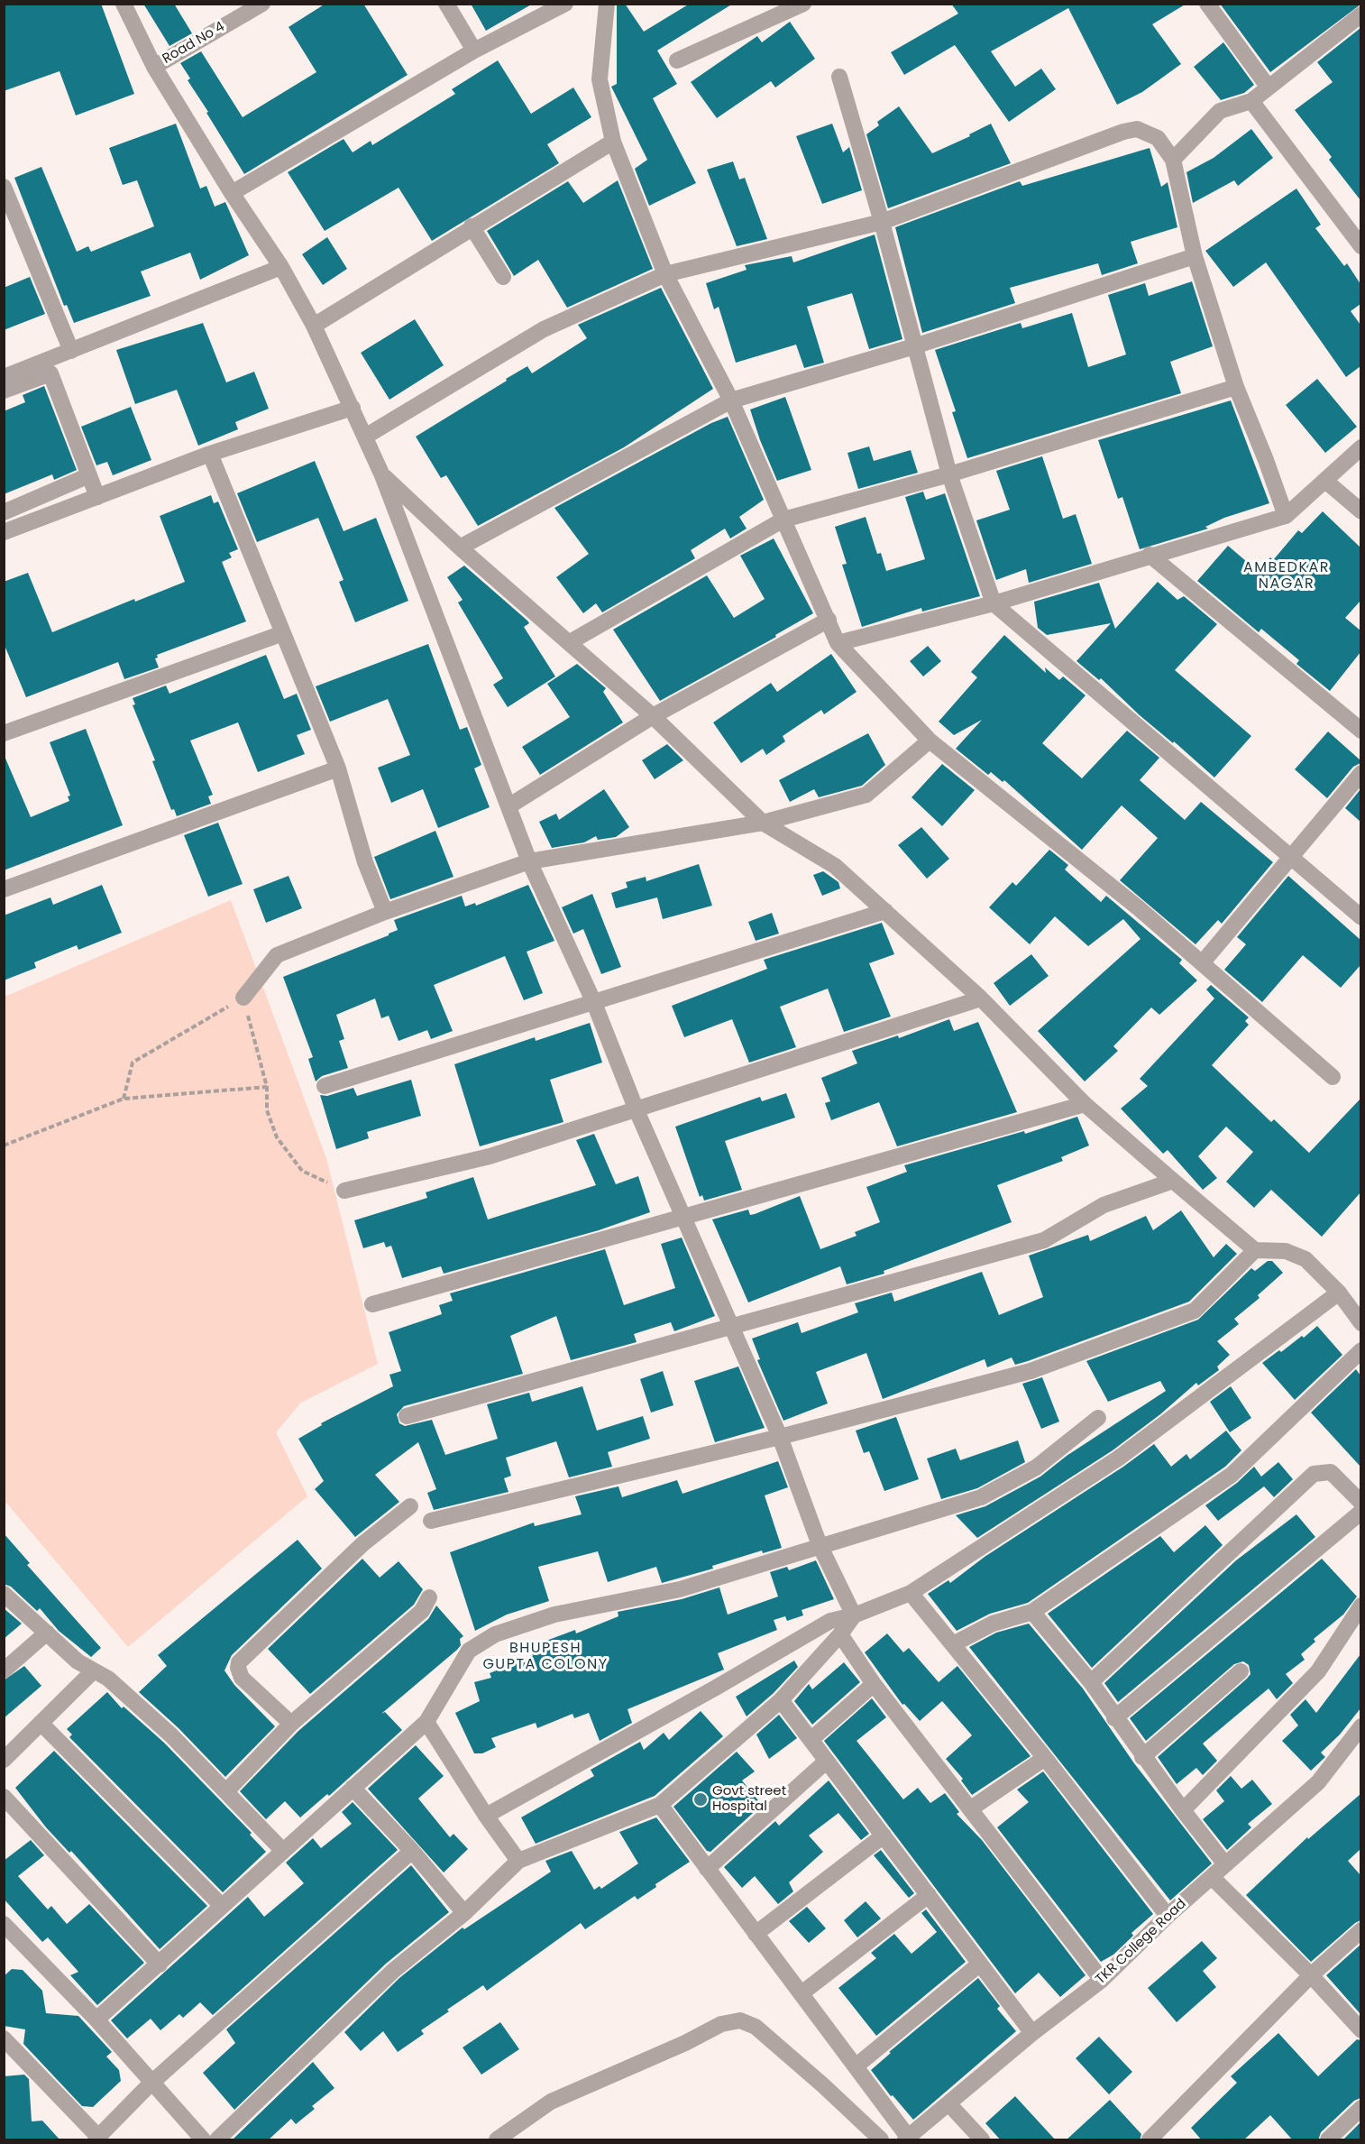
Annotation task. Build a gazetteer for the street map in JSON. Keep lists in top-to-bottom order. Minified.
{"streets":{"street":["Road No 4","TKR College Road"]},"districts":["AMBEDKAR NAGAR","BHUPESH GUPTA COLONY"],"places":["Govt street Hospital"]}
